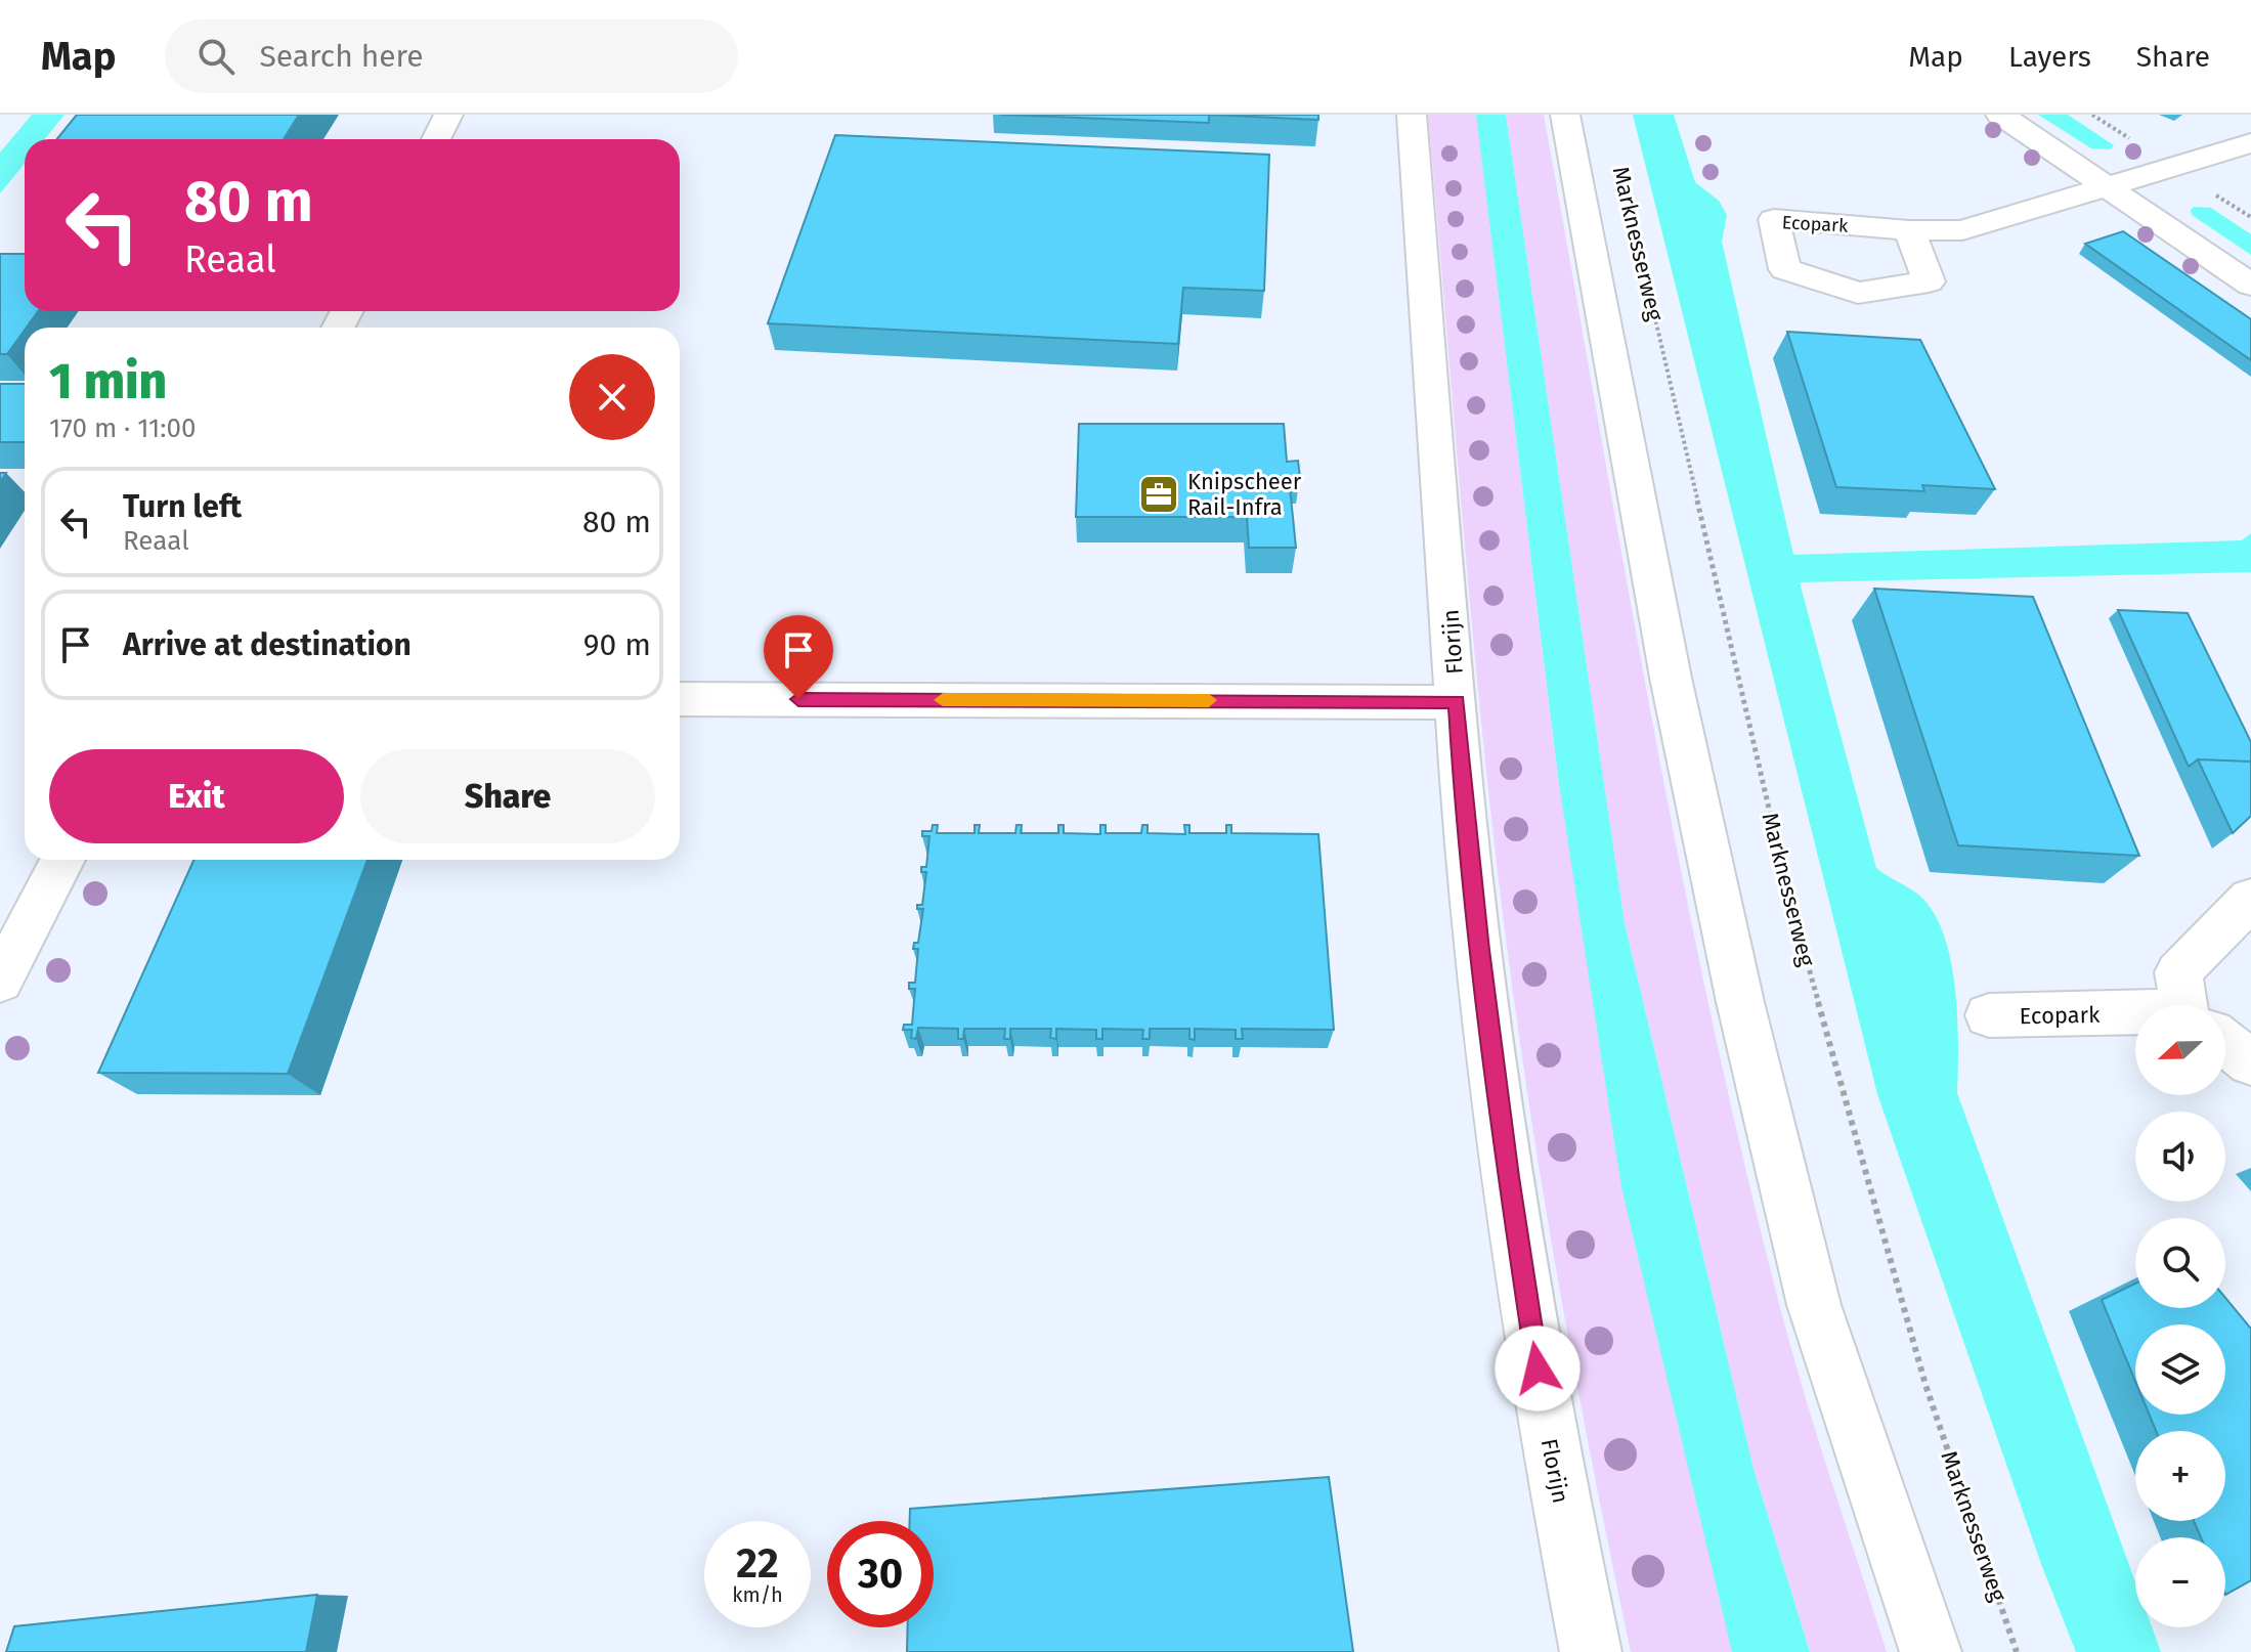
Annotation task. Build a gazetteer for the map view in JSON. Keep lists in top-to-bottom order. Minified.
{"streets":{"street":["Ecopark","Marknesserweg","Florijn"]},"places":{"office":["Knipscheer Rail-Infra"]},"north":"left","page":{"header":"Map","search":"Search here","nav":["Map","Layers","Share"],"turn":["80 m","Reaal"],"heading":["1 min","170 m · 11:00"],"list":[{"name":"Turn left","note":"Reaal","value":"80 m"},{"name":"Arrive at destination","value":"90 m"}],"buttons":["Exit","Share"],"map_buttons":["+","−"],"speed":"22 km/h","limit":"30"}}
